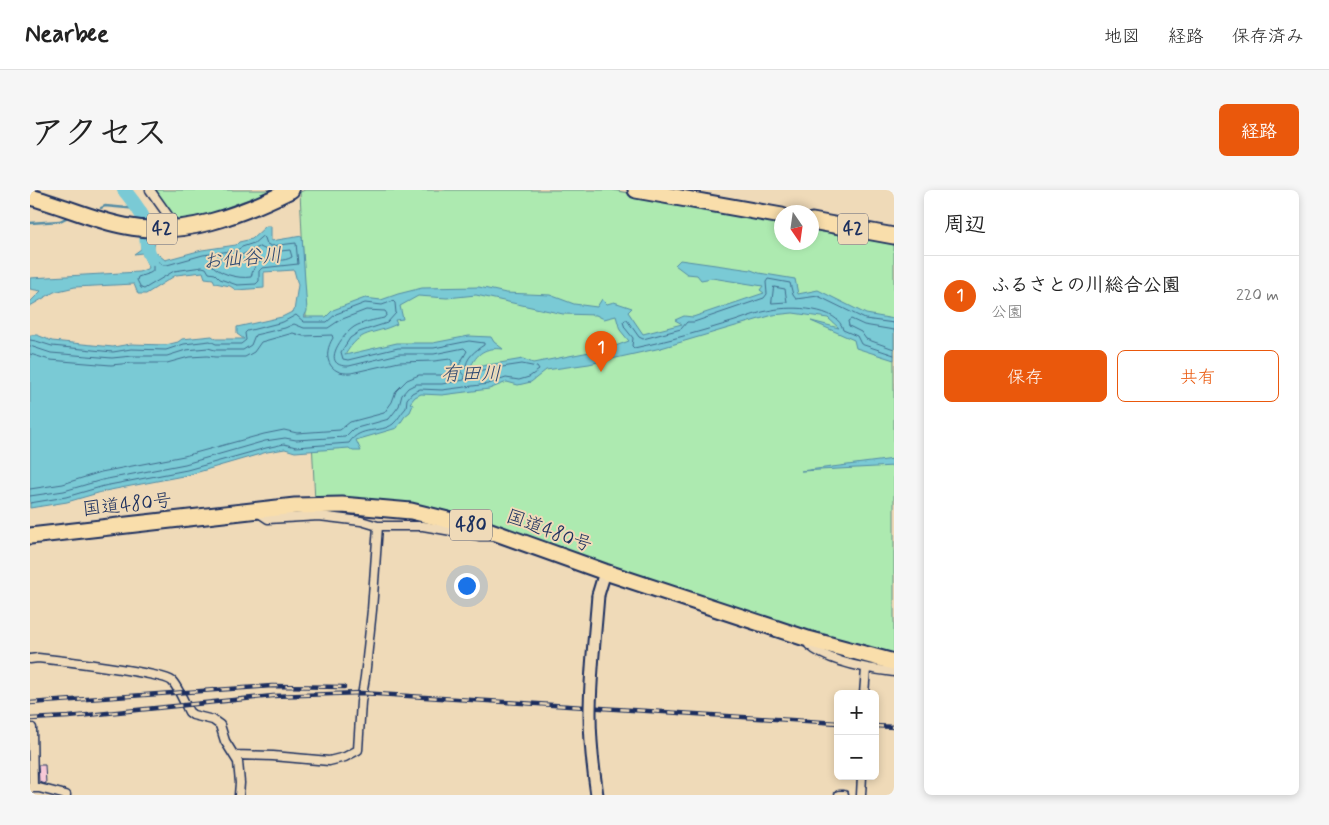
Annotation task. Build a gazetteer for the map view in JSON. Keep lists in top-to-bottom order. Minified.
{"streets":{"highway":["42","国道480号","480"]},"water":["お仙谷川","有田川"],"north":"bottom","page":{"header":"Nearbee","nav":["地図","経路","保存済み"],"title":"アクセス","buttons":["経路",["保存","共有"]],"heading":"周辺","list":[{"mark":"1","name":"ふるさとの川総合公園","note":"公園","value":"220 m"}],"pins":"1","map_buttons":["+","−"]}}
